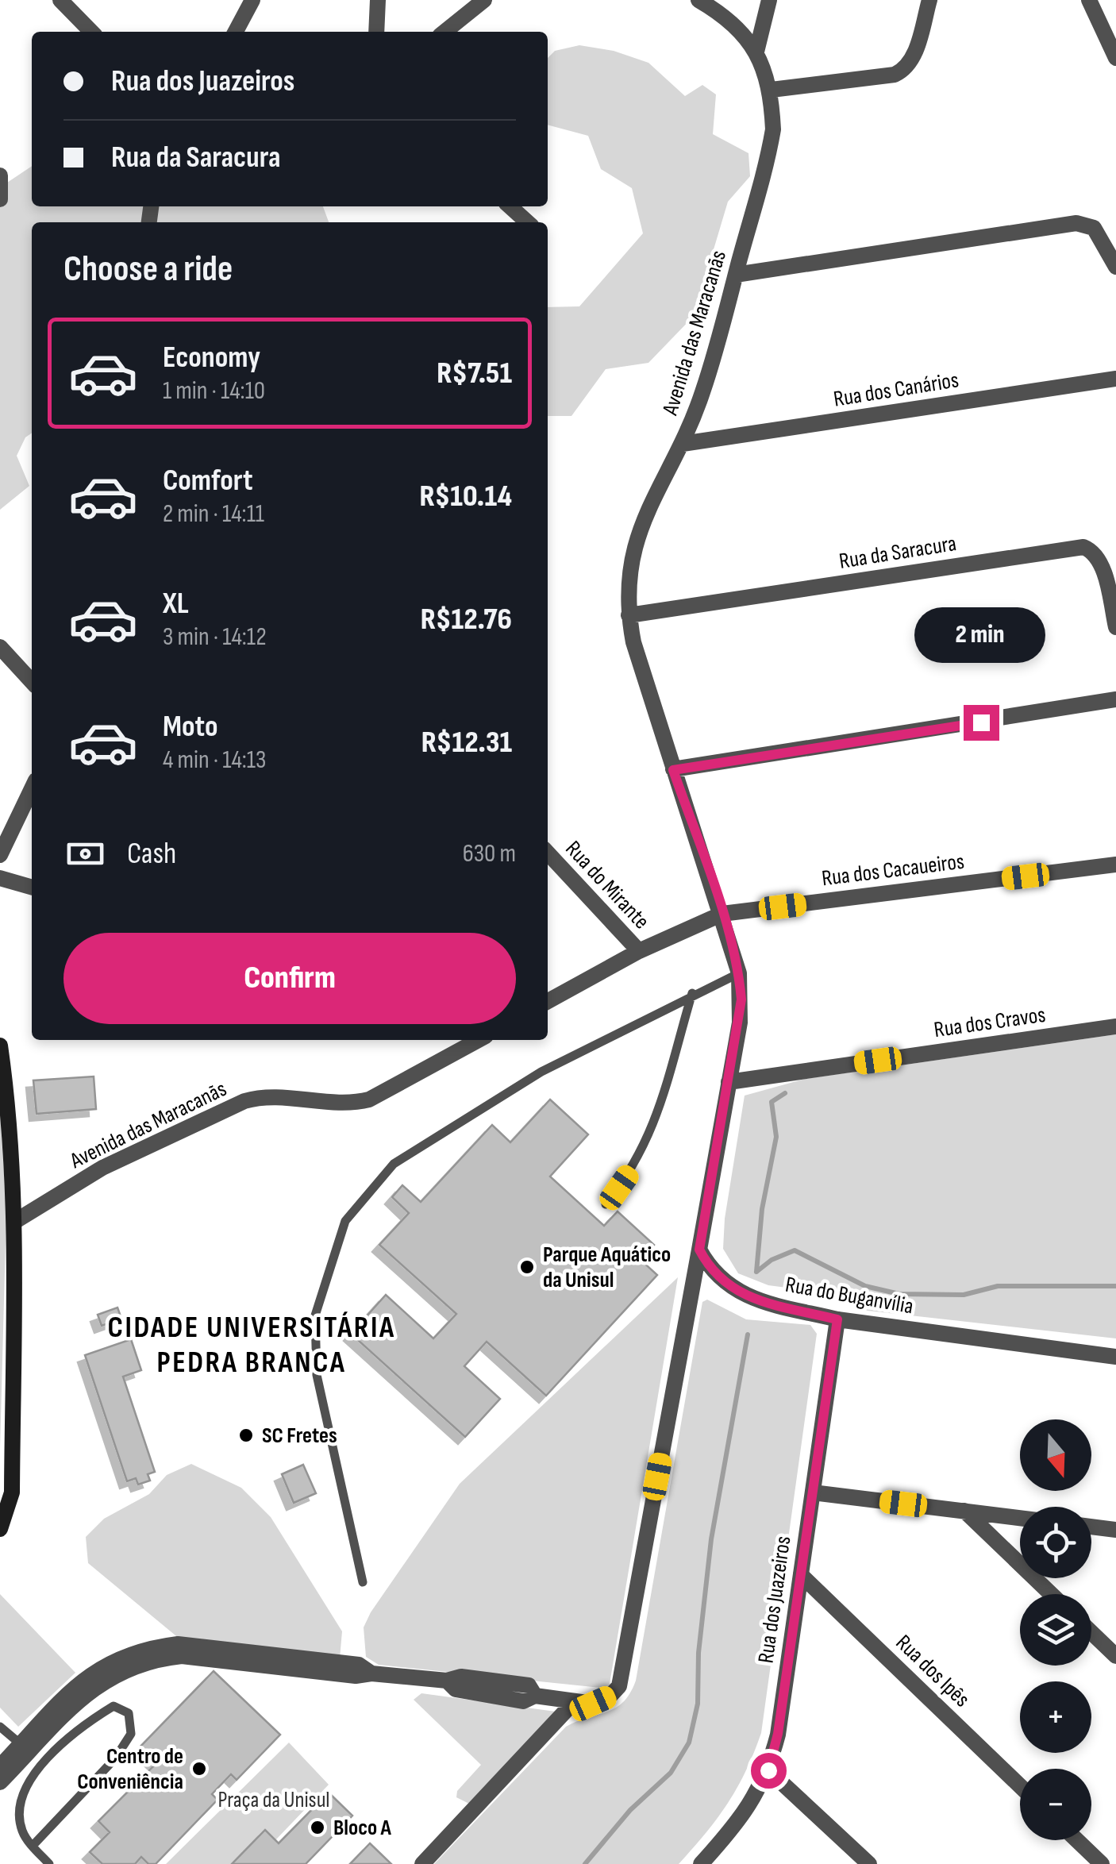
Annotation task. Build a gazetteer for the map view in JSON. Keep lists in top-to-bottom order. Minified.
{"streets":{"street":["Avenida das Maracanãs","Rua dos Canários","Rua da Saracura","Rua dos Cacaueiros","Rua do Mirante","Rua dos Cravos","Rua do Buganvília","Rua dos Juazeiros","Rua dos Ipês"]},"crossings":[["Avenida das Maracanãs","Rua dos Canários"],["Avenida das Maracanãs","Rua da Saracura"],["Avenida das Maracanãs","Rua dos Cacaueiros"],["Rua do Buganvília","Rua dos Juazeiros"],["Rua dos Juazeiros","Rua dos Ipês"]],"districts":["CIDADE UNIVERSITÁRIA PEDRA BRANCA"],"parks":["Praça da Unisul"],"places":["Parque Aquático da Unisul","SC Fretes","Centro de Conveniência","Bloco A"],"north":"bottom","page":{"banner":["Rua dos Juazeiros","Rua da Saracura"],"heading":"Choose a ride","list":[{"name":"Economy","note":"1 min · 14:10","value":"R$7.51"},{"name":"Comfort","note":"2 min · 14:11","value":"R$10.14"},{"name":"XL","note":"3 min · 14:12","value":"R$12.76"},{"name":"Moto","note":"4 min · 14:13","value":"R$12.31"}],"bubble":"2 min","pay":["Cash","630 m"],"buttons":"Confirm","map_buttons":["+","−"]}}
